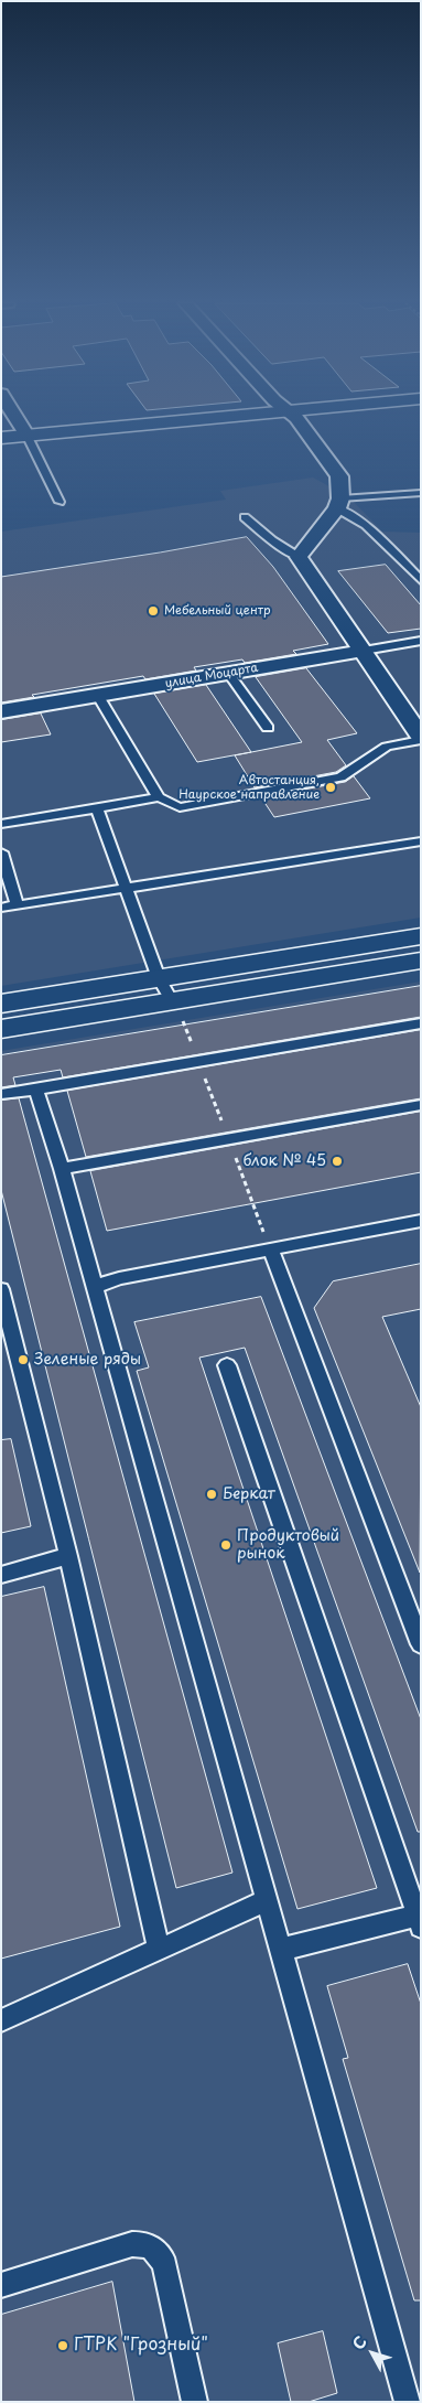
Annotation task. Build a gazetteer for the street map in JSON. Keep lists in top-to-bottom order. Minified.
{"streets":{"street":["улица Моцарта"]},"places":["Мебельный центр","Автостанция, Наурское направление","блок № 45","Зеленые ряды","Беркат","Продуктовый рынок","ГТРК \"Грозный\""],"north":"top left"}
